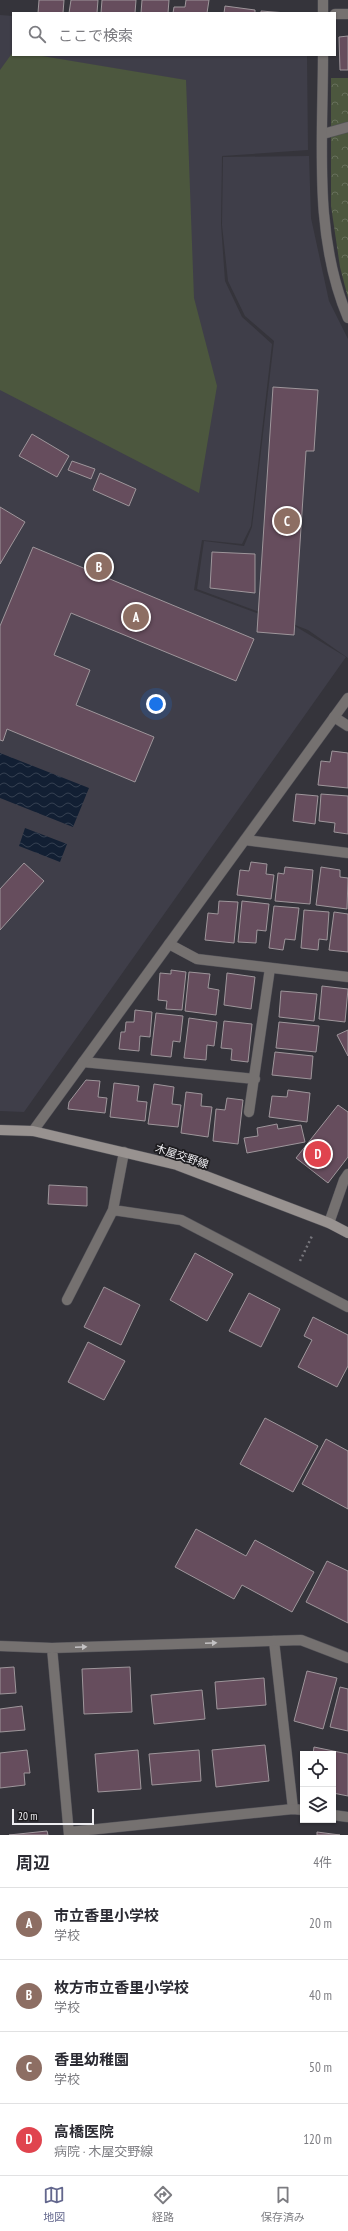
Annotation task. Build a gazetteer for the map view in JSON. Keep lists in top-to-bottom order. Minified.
{"streets":{"main road":["木屋交野線"]},"scale_bar":"20 m","page":{"search":"ここで検索","pins":["C","B","A","D"],"scale":"20 m","heading":["周辺","4件"],"list":[{"mark":"A","name":"市立香里小学校","note":"学校","value":"20 m"},{"mark":"B","name":"枚方市立香里小学校","note":"学校","value":"40 m"},{"mark":"C","name":"香里幼稚園","note":"学校","value":"50 m"},{"mark":"D","name":"高橋医院","note":"病院 · 木屋交野線","value":"120 m"}],"nav":["地図","経路","保存済み"]}}
